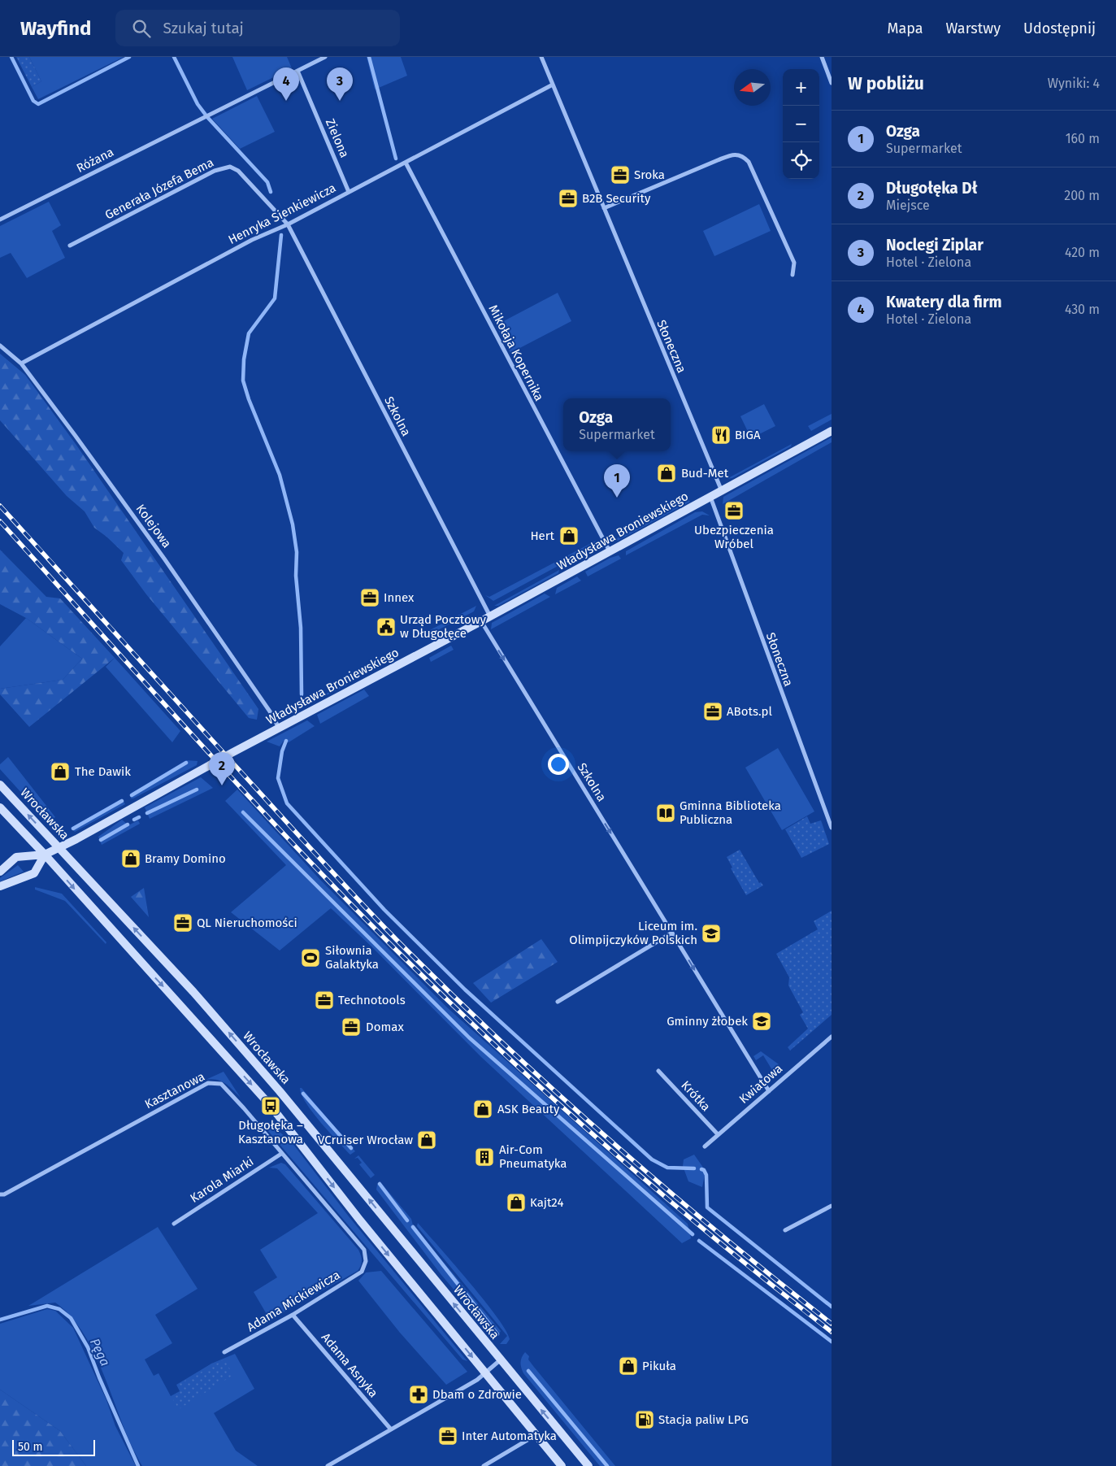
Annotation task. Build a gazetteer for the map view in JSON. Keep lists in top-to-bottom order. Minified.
{"streets":{"main road":["Władysława Broniewskiego","Wrocławska"],"street":["Zielona","Różana","Generała Józefa Bema","Henryka Sienkiewicza","Słoneczna","Mikołaja Kopernika","Szkolna","Kolejowa","Kwiatowa","Kasztanowa","Krótka","Karola Miarki","Adama Mickiewicza","Adama Asnyka"]},"crossings":[["Zielona","Różana"],["Zielona","Henryka Sienkiewicza"],["Generała Józefa Bema","Henryka Sienkiewicza"],["Generała Józefa Bema","Szkolna"],["Henryka Sienkiewicza","Słoneczna"],["Henryka Sienkiewicza","Mikołaja Kopernika"],["Henryka Sienkiewicza","Szkolna"],["Henryka Sienkiewicza","Kolejowa"],["Słoneczna","Władysława Broniewskiego"],["Mikołaja Kopernika","Władysława Broniewskiego"],["Szkolna","Władysława Broniewskiego"],["Szkolna","Kwiatowa"],["Kolejowa","Władysława Broniewskiego"],["Władysława Broniewskiego","Wrocławska"],["Kwiatowa","Krótka"],["Kasztanowa","Karola Miarki"],["Kasztanowa","Adama Mickiewicza"],["Adama Mickiewicza","Adama Asnyka"]],"one_way":["Szkolna"],"water":["Pęga"],"places":{"office":["Sroka","B2B Security","Ubezpieczenia Wróbel","Innex","ABots.pl","QL Nieruchomości","Technotools","Domax","Inter Automatyka"],"restaurant":["BIGA"],"shop":["Bud-Met","Hert","The Dawik","Bramy Domino","ASK Beauty","VCruiser Wrocław","Kajt24","Pikuła"],"public building":["Urząd Pocztowy w Długołęce"],"library":["Gminna Biblioteka Publiczna"],"school or university":["Liceum im. Olimpijczyków Polskich","Gminny żłobek"],"sports":["Siłownia Galaktyka"],"bus stop":["Długołęka – Kasztanowa"],"building":["Air-Com Pneumatyka"],"pharmacy":["Dbam o Zdrowie"],"fuel station":["Stacja paliw LPG"]},"scale_bar":"50 m","north":"left","page":{"header":"Wayfind","search":"Szukaj tutaj","nav":["Mapa","Warstwy","Udostępnij"],"heading":["W pobliżu","Wyniki: 4"],"pins":["3","4","1","2"],"map_buttons":["+","−"],"list":[{"mark":"1","name":"Ozga","note":"Supermarket","value":"160 m"},{"mark":"2","name":"Długołęka Dł","note":"Miejsce","value":"200 m"},{"mark":"3","name":"Noclegi Ziplar","note":"Hotel · Zielona","value":"420 m"},{"mark":"4","name":"Kwatery dla firm","note":"Hotel · Zielona","value":"430 m"}],"popup":["Ozga","Supermarket"],"scale":"50 m"}}
